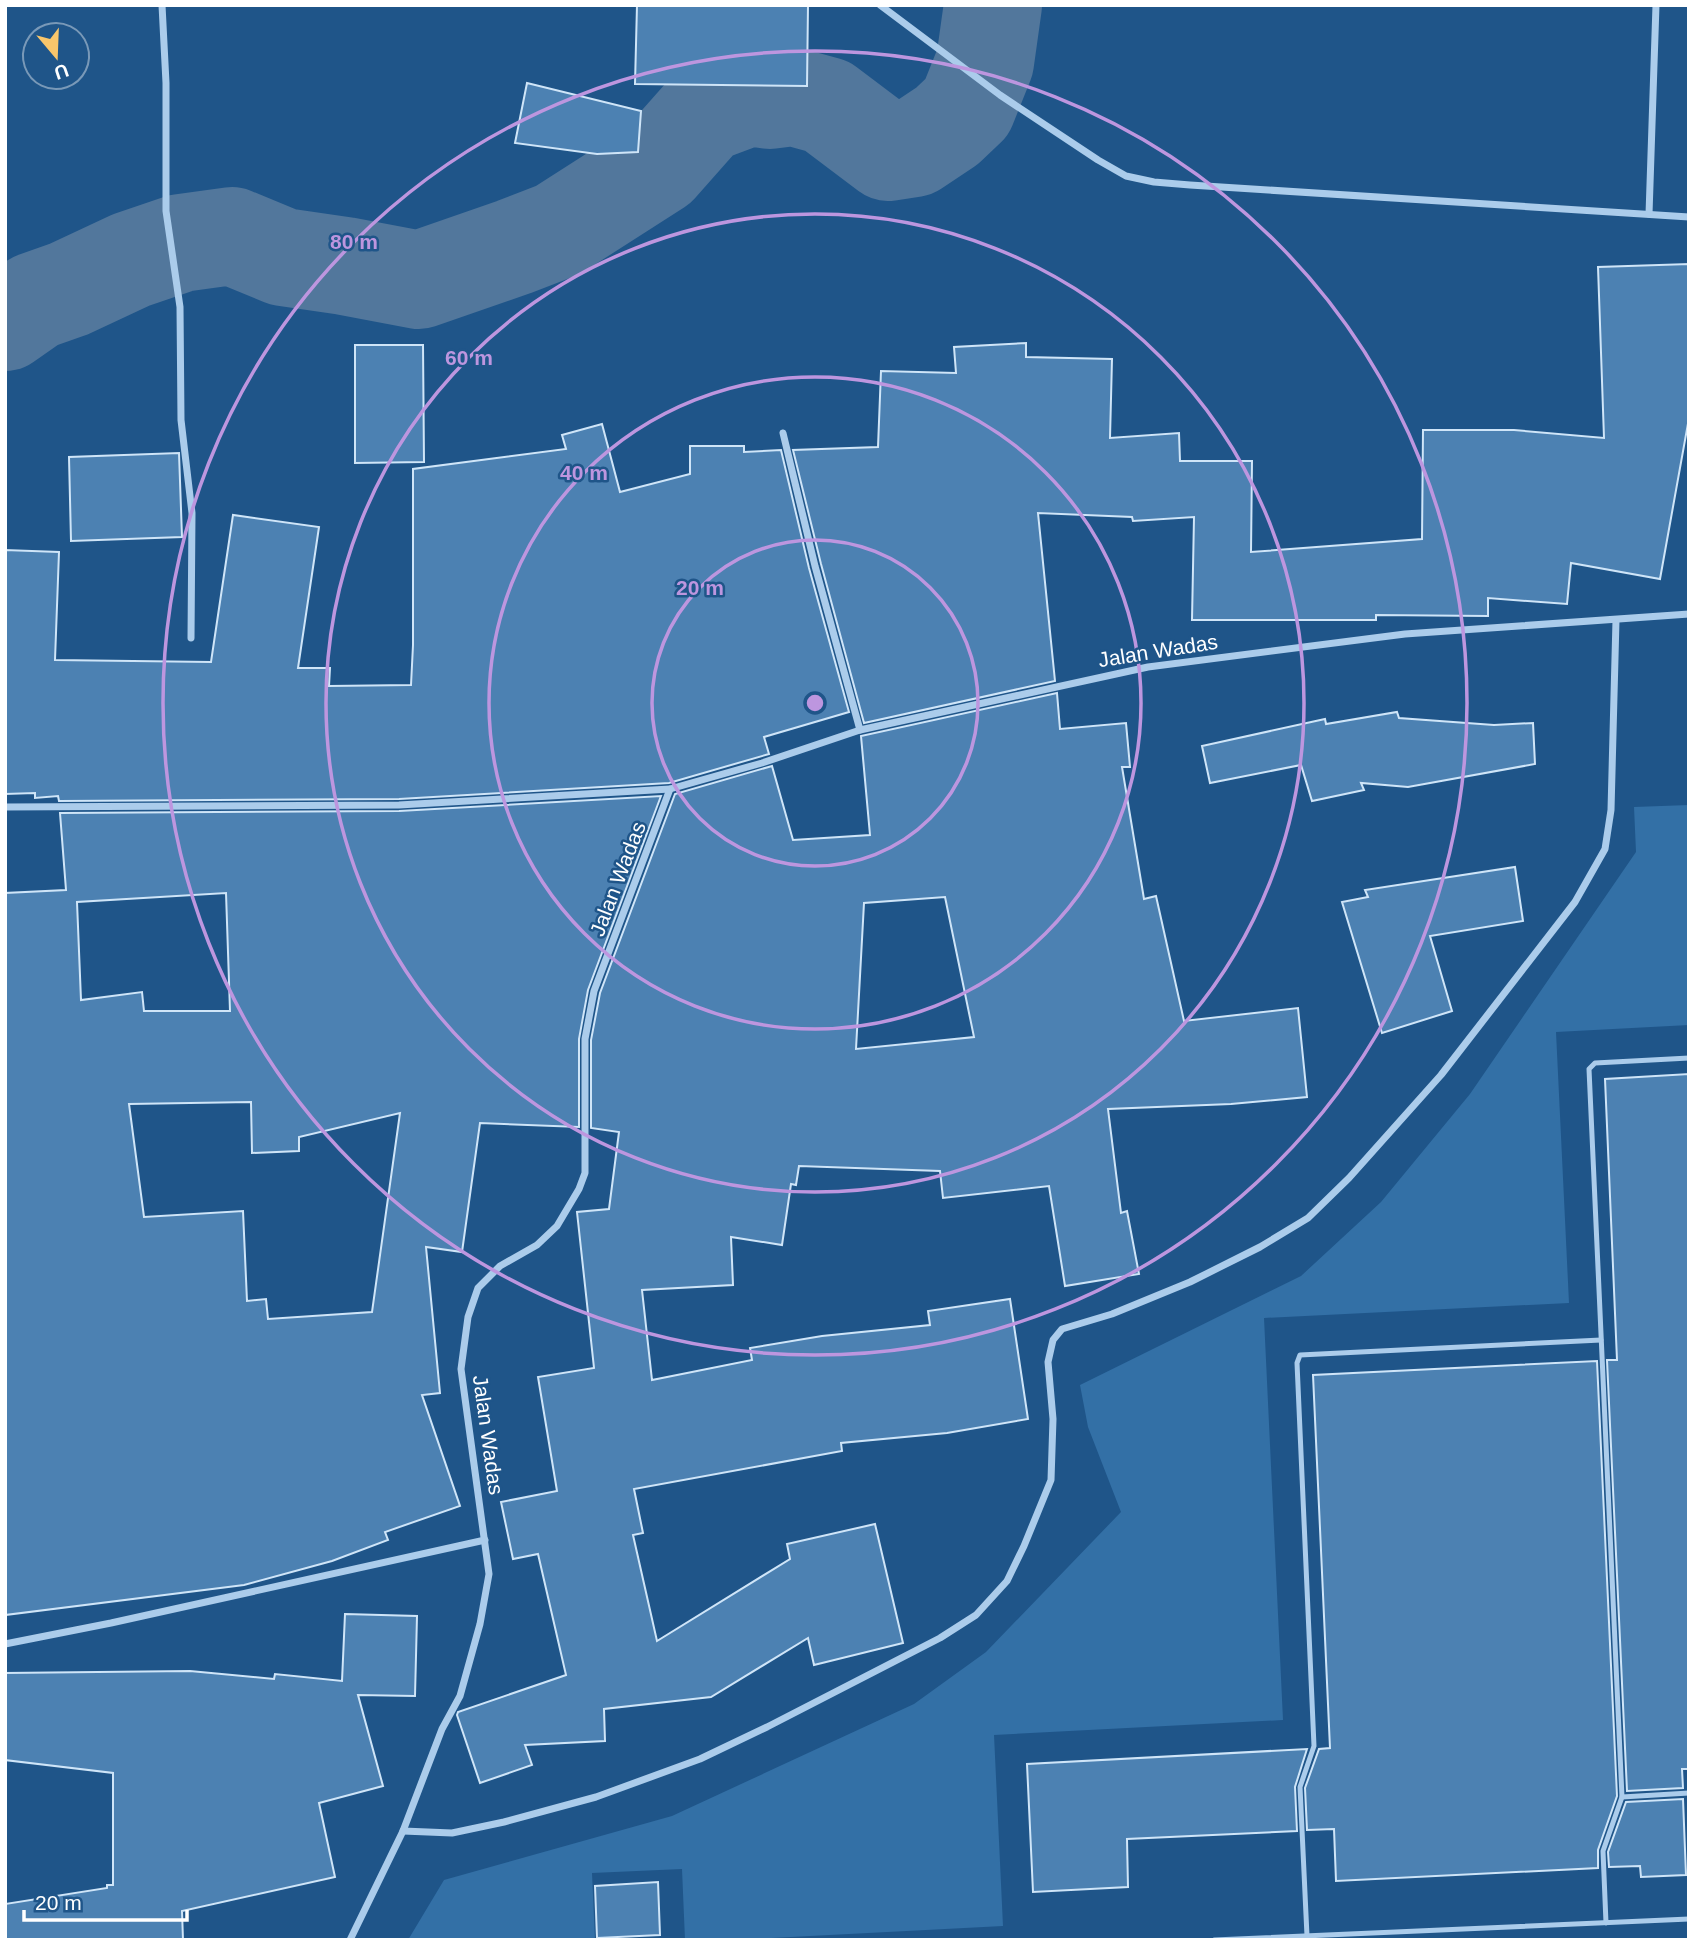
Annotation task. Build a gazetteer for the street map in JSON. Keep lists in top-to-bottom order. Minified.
{"streets":{"street":["Jalan Wadas"]},"scale_bar":"20 m","north":"bottom","rings":["80 m","60 m","40 m","20 m"]}
